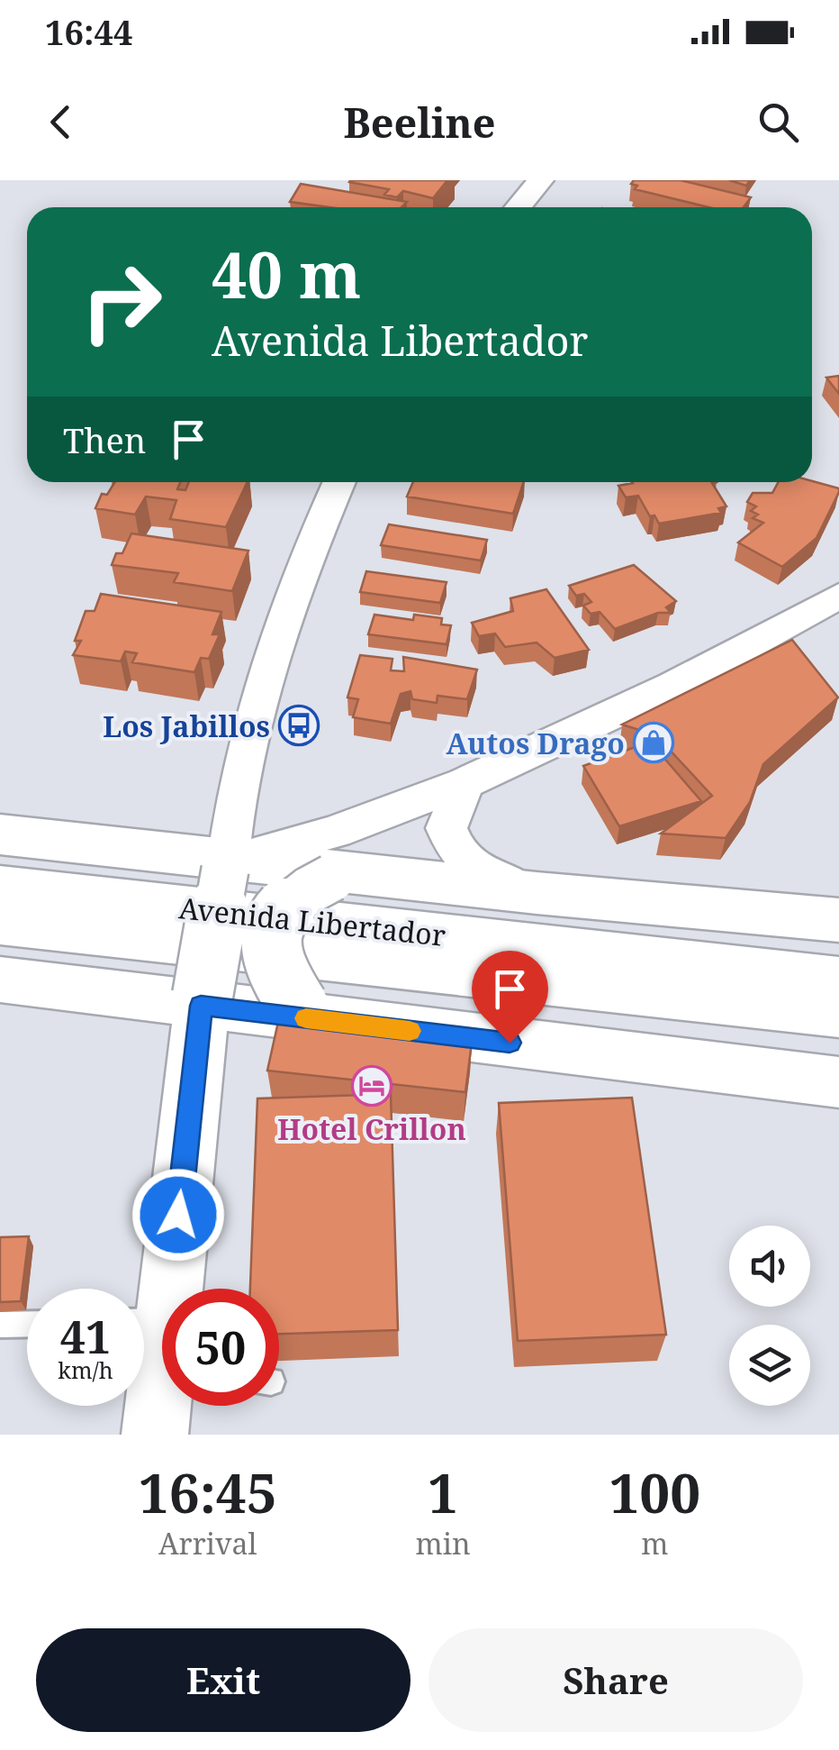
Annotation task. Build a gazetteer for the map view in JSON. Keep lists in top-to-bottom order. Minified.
{"streets":{"main road":["Avenida Libertador"]},"places":{"bus stop":["Los Jabillos"],"shop":["Autos Drago"],"hotel":["Hotel Crillon"]},"page":{"status":"16:44","header":"Beeline","turn":["40 m","Avenida Libertador"],"then":"Then","speed":"41 km/h","limit":"50","eta":["16:45","Arrival","1","min","100","m"],"buttons":["Exit","Share"]}}
